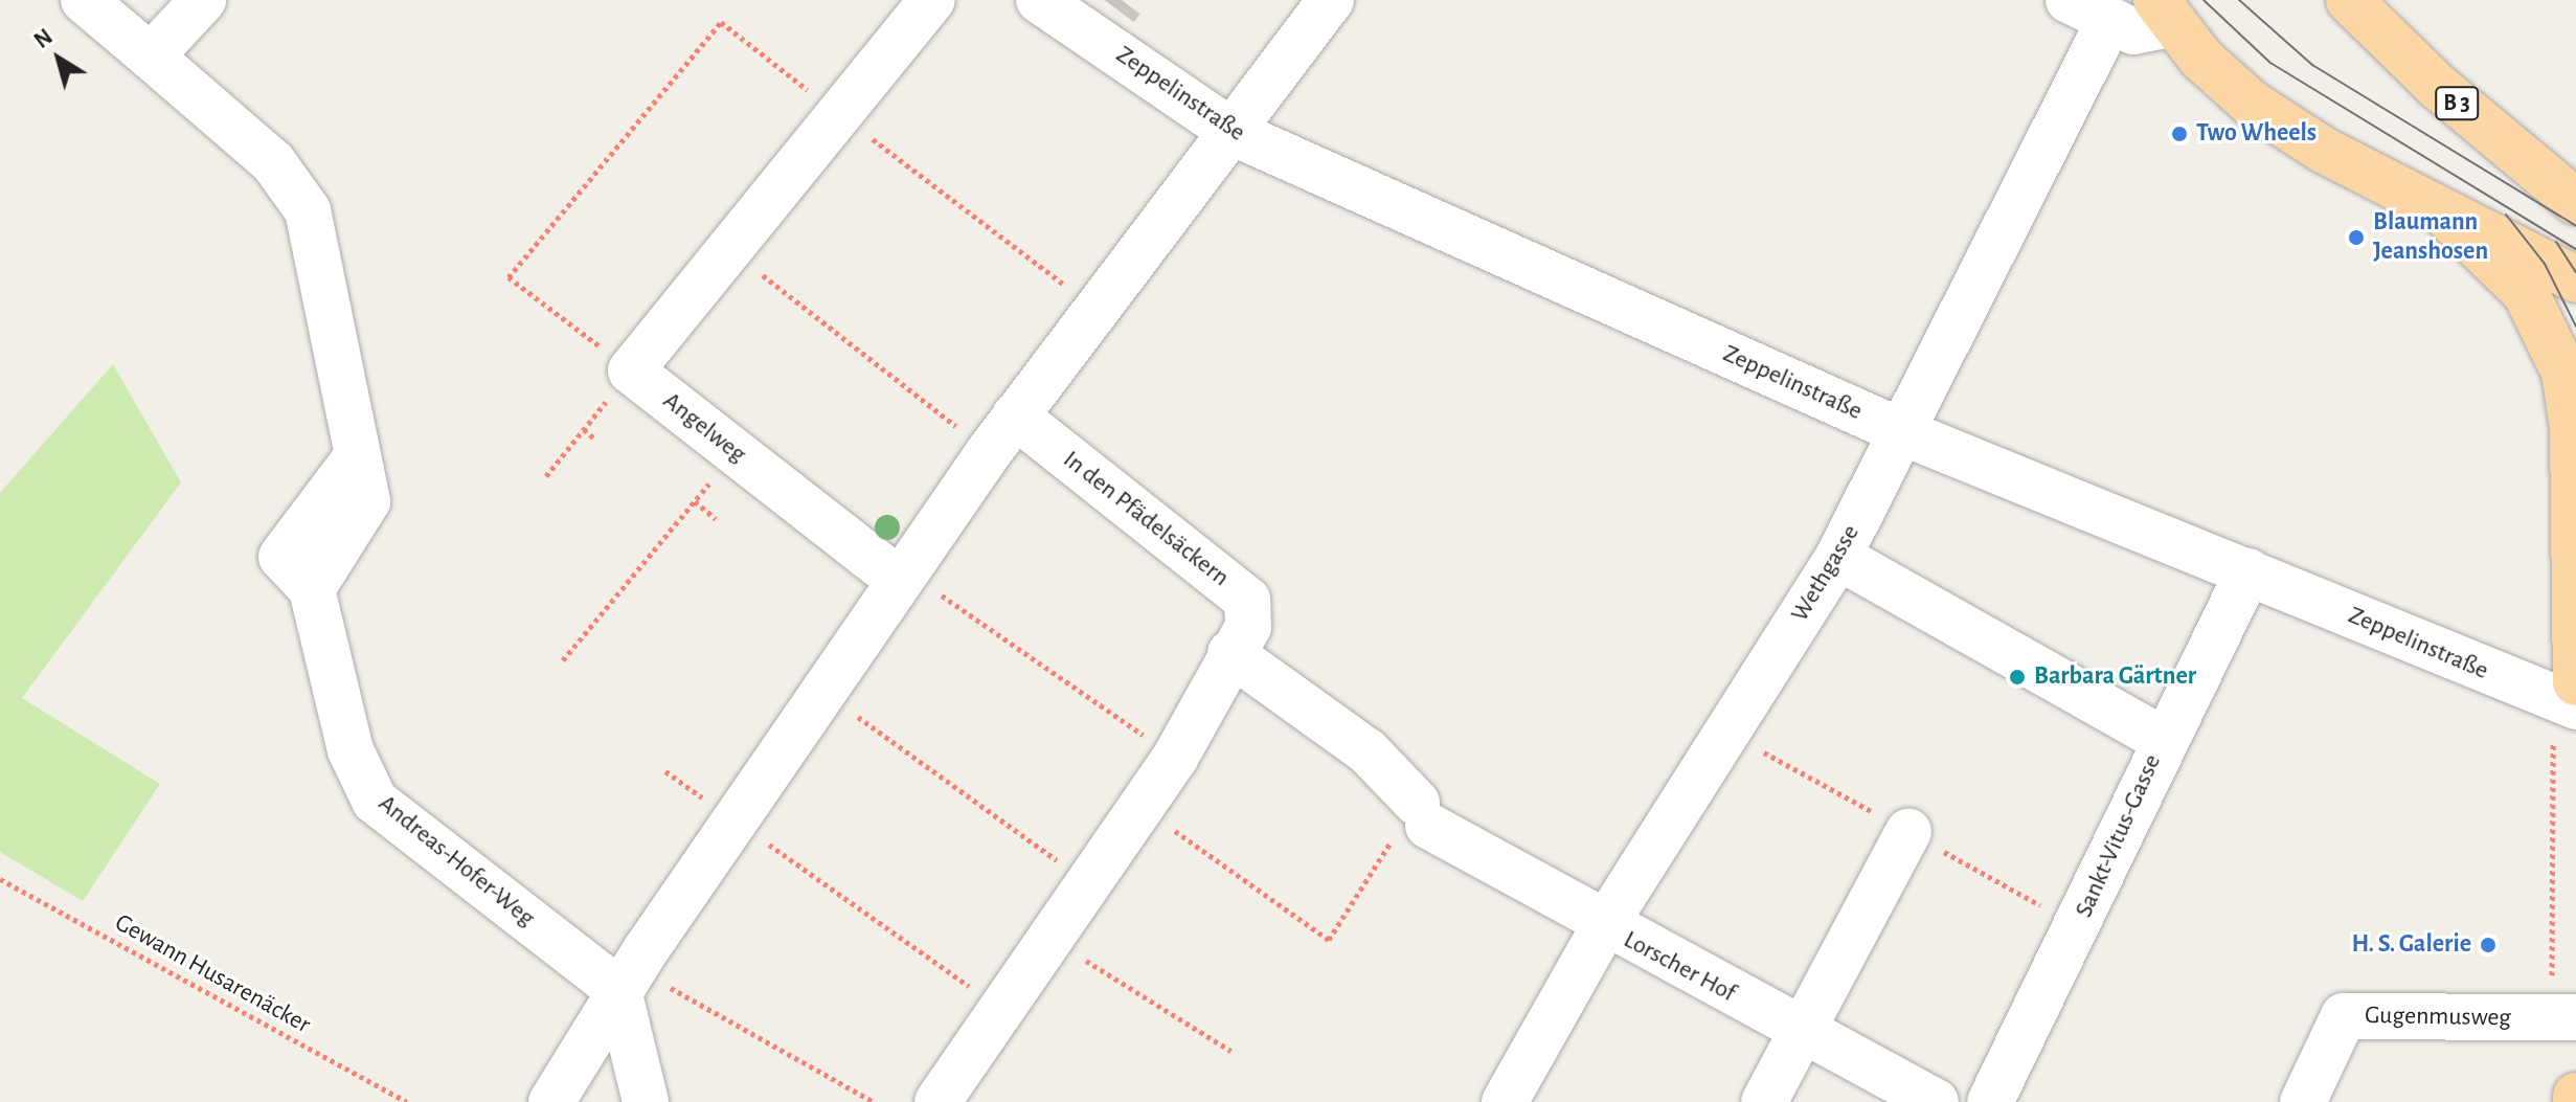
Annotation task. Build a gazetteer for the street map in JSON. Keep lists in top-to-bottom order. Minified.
{"streets":{"main road":["B 3"],"street":["Zeppelinstraße","Angelweg","In den Pfädelsäckern","Wethgasse","Sankt-Vitus-Gasse","Andreas-Hofer-Weg","Lorscher Hof","Gugenmusweg"],"path":["Gewann Husarenäcker"]},"crossings":[["Zeppelinstraße","Wethgasse"],["Zeppelinstraße","Sankt-Vitus-Gasse"],["In den Pfädelsäckern","Lorscher Hof"],["Wethgasse","Lorscher Hof"]],"places":["Two Wheels","Blaumann Jeanshosen","Barbara Gärtner","H. S. Galerie"],"north":"top left"}
